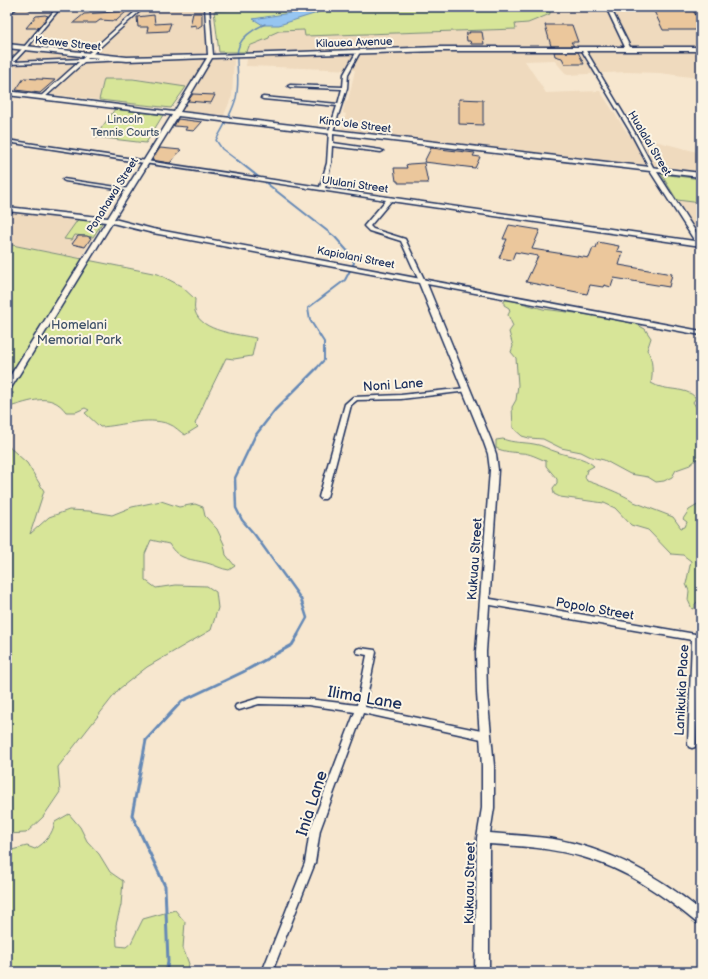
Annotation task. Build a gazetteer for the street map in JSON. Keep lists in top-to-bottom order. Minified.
{"streets":{"street":["Kilauea Avenue","Keawe Street","Kinoʻole Street","Hualalai Street","Ululani Street","Ponahawai Street","Kapiolani Street","Noni Lane","Kukuau Street","Popolo Street","Lanikukia Place","Ilima Lane","Inia Lane"]},"crossings":[["Kilauea Avenue","Keawe Street"],["Kilauea Avenue","Hualalai Street"],["Kilauea Avenue","Ponahawai Street"],["Kinoʻole Street","Hualalai Street"],["Kinoʻole Street","Ponahawai Street"],["Hualalai Street","Ululani Street"],["Ululani Street","Ponahawai Street"],["Ululani Street","Kukuau Street"],["Ponahawai Street","Kapiolani Street"],["Kapiolani Street","Kukuau Street"],["Noni Lane","Kukuau Street"],["Kukuau Street","Popolo Street"],["Kukuau Street","Ilima Lane"],["Popolo Street","Lanikukia Place"],["Ilima Lane","Inia Lane"]],"parks":["Lincoln Tennis Courts","Homelani Memorial Park"]}
